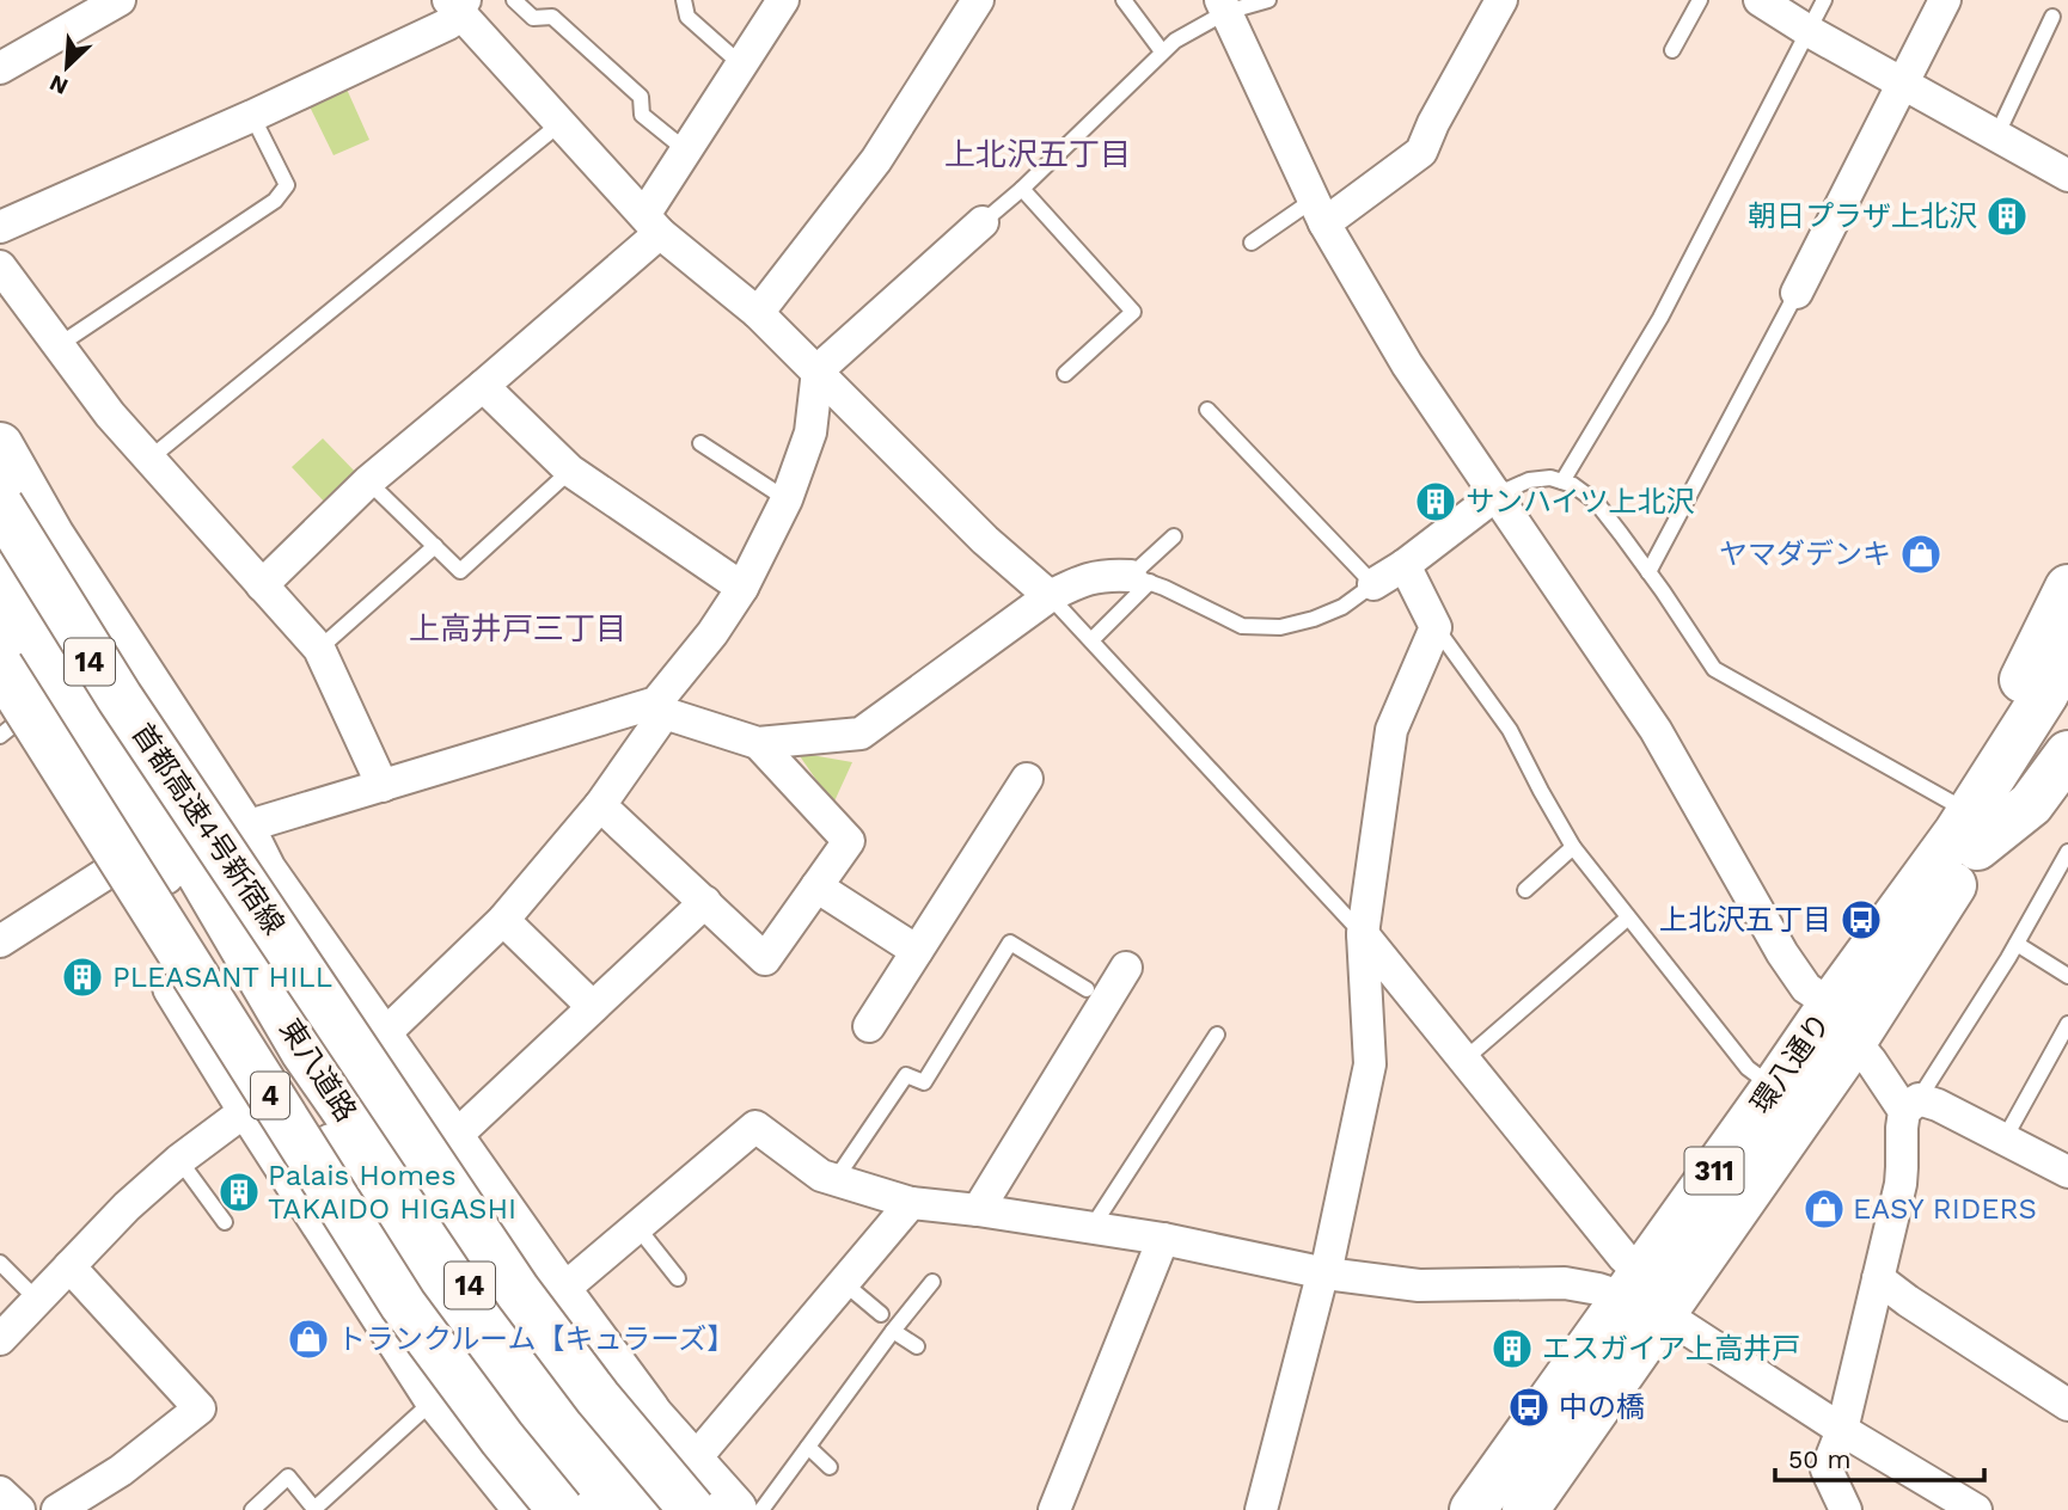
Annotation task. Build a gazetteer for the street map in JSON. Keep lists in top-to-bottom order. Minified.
{"streets":{"main road":["14","首都高速4号新宿線","環八通り","東八道路","4","311"]},"crossings":[["14","東八道路"],["14","4"],["首都高速4号新宿線","東八道路"]],"districts":["上北沢五丁目","上高井戸三丁目"],"places":{"building":["朝日プラザ上北沢","サンハイツ上北沢","PLEASANT HILL","Palais Homes TAKAIDO HIGASHI","エスガイア上高井戸"],"shop":["ヤマダデンキ","EASY RIDERS","トランクルーム【キュラーズ】"],"bus stop":["上北沢五丁目","中の橋"]},"scale_bar":"50 m","north":"bottom left"}
